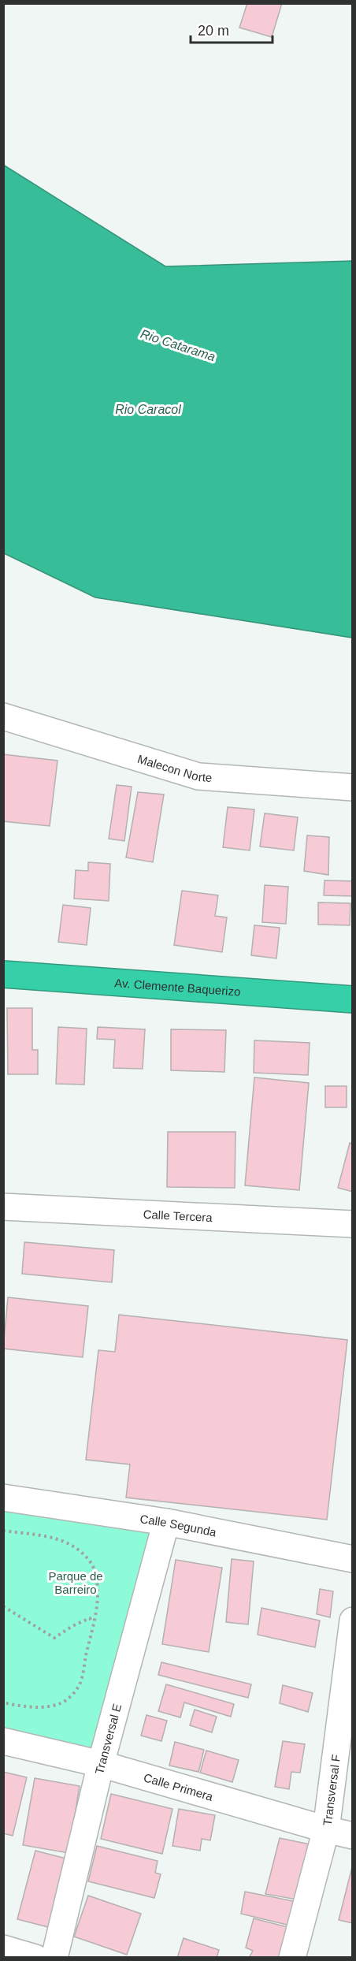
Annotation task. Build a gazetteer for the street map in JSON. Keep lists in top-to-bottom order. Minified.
{"streets":{"highway":["Av. Clemente Baquerizo"],"street":["Malecon Norte","Calle Tercera","Calle Segunda","Transversal E","Calle Primera","Transversal F"]},"crossings":[["Calle Segunda","Transversal E"],["Transversal E","Calle Primera"],["Calle Primera","Transversal F"]],"water":["Rio Catarama","Rio Caracol"],"parks":["Parque de Barreiro"],"scale_bar":"20 m"}
